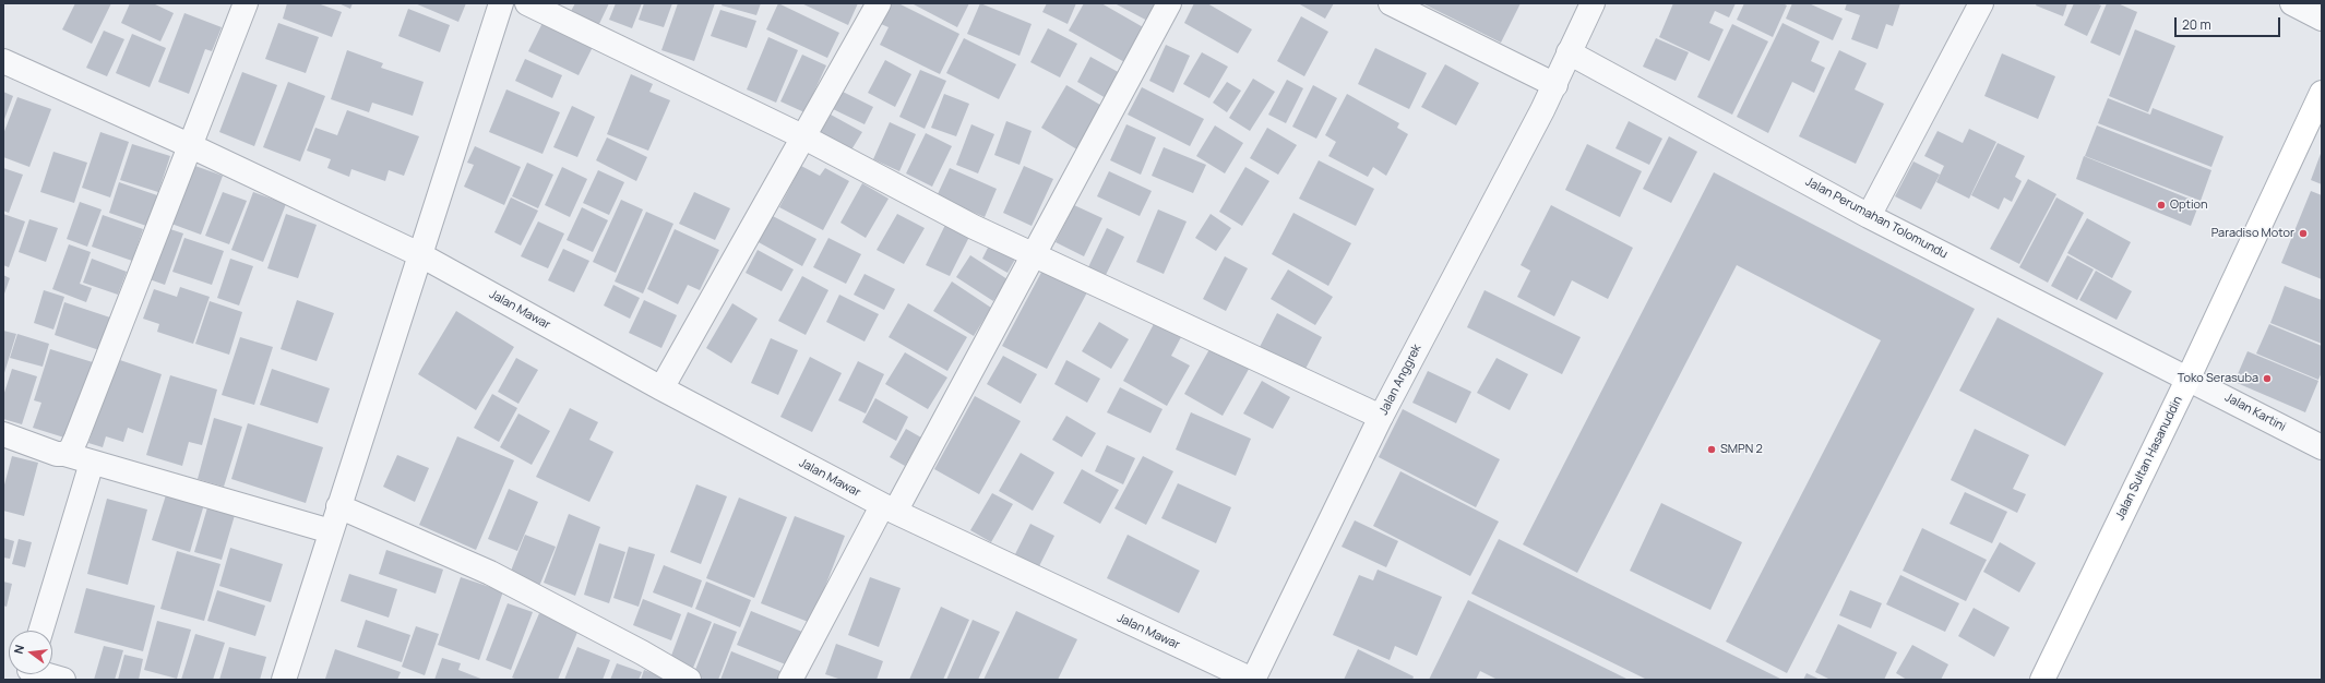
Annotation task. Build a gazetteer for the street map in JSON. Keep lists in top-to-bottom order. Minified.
{"streets":{"main road":["Jalan Sultan Hasanuddin"],"street":["Jalan Perumahan Tolomundu","Jalan Mawar","Jalan Anggrek","Jalan Kartini"]},"crossings":[["Jalan Perumahan Tolomundu","Jalan Anggrek"],["Jalan Perumahan Tolomundu","Jalan Kartini"],["Jalan Perumahan Tolomundu","Jalan Sultan Hasanuddin"],["Jalan Mawar","Jalan Anggrek"],["Jalan Kartini","Jalan Sultan Hasanuddin"]],"places":["Option","Paradiso Motor","Toko Serasuba","SMPN 2"],"scale_bar":"20 m","north":"left"}
